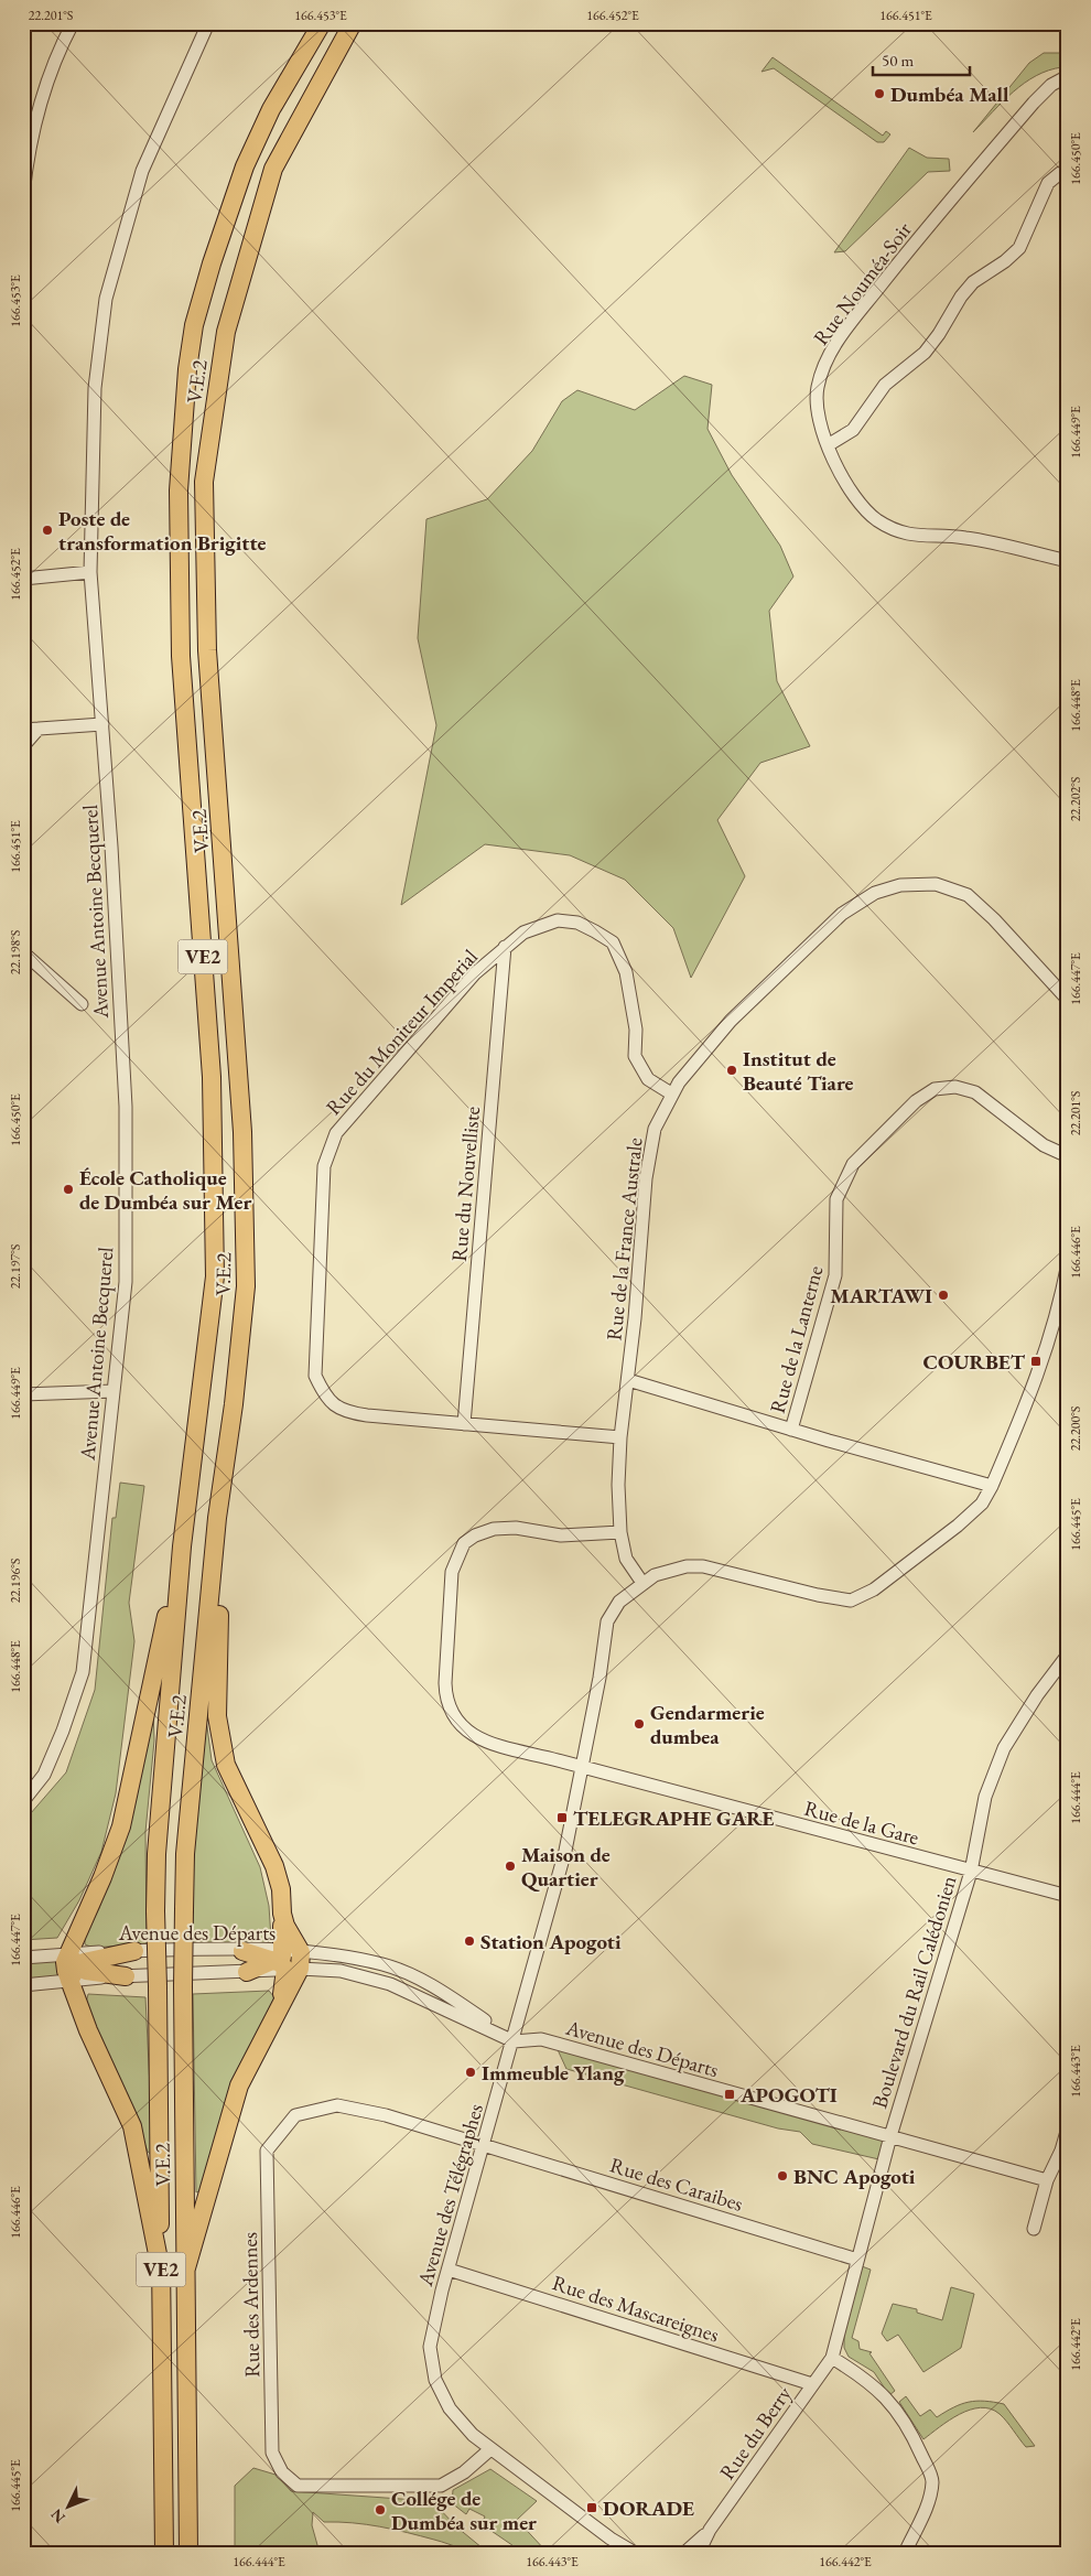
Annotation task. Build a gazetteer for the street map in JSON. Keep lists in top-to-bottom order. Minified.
{"streets":{"highway":["V.E.2","VE2"],"street":["Rue Nouméa-Soir","Avenue Antoine Becquerel","Rue du Moniteur Imperial","Rue du Nouvelliste","Rue de la France Australe","Rue de la Lanterne","Rue de la Gare","Avenue des Départs","Boulevard du Rail Calédonien","Rue des Caraibes","Avenue des Télégraphes","Rue des Ardennes","Rue des Mascareignes","Rue du Berry"]},"crossings":[["Rue du Moniteur Imperial","Rue du Nouvelliste"],["Rue du Moniteur Imperial","Rue de la France Australe"],["Rue de la France Australe","Rue de la Gare"],["Rue de la France Australe","Avenue des Télégraphes"],["Rue de la Gare","Boulevard du Rail Calédonien"],["Rue de la Gare","Avenue des Télégraphes"],["Avenue des Départs","Boulevard du Rail Calédonien"],["Avenue des Départs","Avenue des Télégraphes"],["Boulevard du Rail Calédonien","Rue des Caraibes"],["Boulevard du Rail Calédonien","Rue du Berry"],["Rue des Caraibes","Avenue des Télégraphes"],["Rue des Caraibes","Rue des Ardennes"],["Avenue des Télégraphes","Rue des Ardennes"],["Avenue des Télégraphes","Rue des Mascareignes"],["Rue des Mascareignes","Rue du Berry"]],"places":{"other":["Dumbéa Mall","Poste de transformation Brigitte","Institut de Beauté Tiare","École Catholique de Dumbéa sur Mer","MARTAWI","Gendarmerie dumbea","Maison de Quartier","Station Apogoti","Immeuble Ylang","BNC Apogoti","Collége de Dumbéa sur mer"],"transit":["COURBET","TELEGRAPHE GARE","APOGOTI","DORADE"]},"scale_bar":"50 m","north":"bottom left","coordinates":["22.201°S","166.453°E","166.452°E","166.451°E","166.450°E","166.449°E","166.448°E","22.202°S","22.198°S","166.447°E","166.446°E","22.197°S","22.200°S","166.445°E","22.196°S","166.444°E","166.443°E","166.442°E"]}
